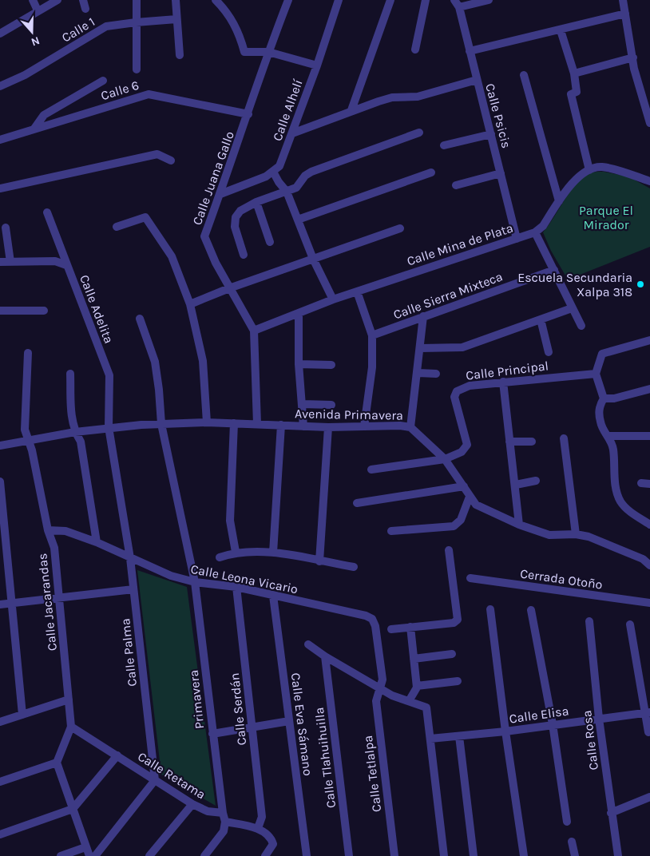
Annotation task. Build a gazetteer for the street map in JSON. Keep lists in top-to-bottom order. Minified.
{"streets":{"street":["Calle 1","Calle 6","Calle Alhelí","Calle Psicis","Calle Juana Gallo","Calle Mina de Plata","Calle Sierra Mixteca","Calle Adelita","Calle Principal","Avenida Primavera","Calle Leona Vicario","Cerrada Otoño","Calle Jacarandas","Calle Palma","Primavera","Calle Serdán","Calle Elisa","Calle Eva Sámano","Calle Rosa","Calle Tlahuihuilla","Calle Tetlalpa","Calle Retama"]},"crossings":[["Calle 6","Calle Juana Gallo"],["Calle Psicis","Calle Mina de Plata"],["Calle Juana Gallo","Calle Mina de Plata"],["Calle Juana Gallo","Avenida Primavera"],["Calle Adelita","Avenida Primavera"],["Calle Adelita","Calle Palma"],["Calle Principal","Avenida Primavera"],["Avenida Primavera","Calle Jacarandas"],["Avenida Primavera","Calle Palma"],["Avenida Primavera","Primavera"],["Calle Leona Vicario","Calle Jacarandas"],["Calle Leona Vicario","Calle Palma"],["Calle Leona Vicario","Primavera"],["Calle Leona Vicario","Calle Serdán"],["Calle Leona Vicario","Calle Eva Sámano"],["Calle Leona Vicario","Calle Tetlalpa"],["Calle Jacarandas","Calle Retama"],["Calle Palma","Calle Retama"],["Primavera","Calle Retama"],["Calle Elisa","Calle Rosa"]],"parks":["Parque El Mirador"],"places":["Escuela Secundaria Xalpa 318"],"north":"bottom"}
